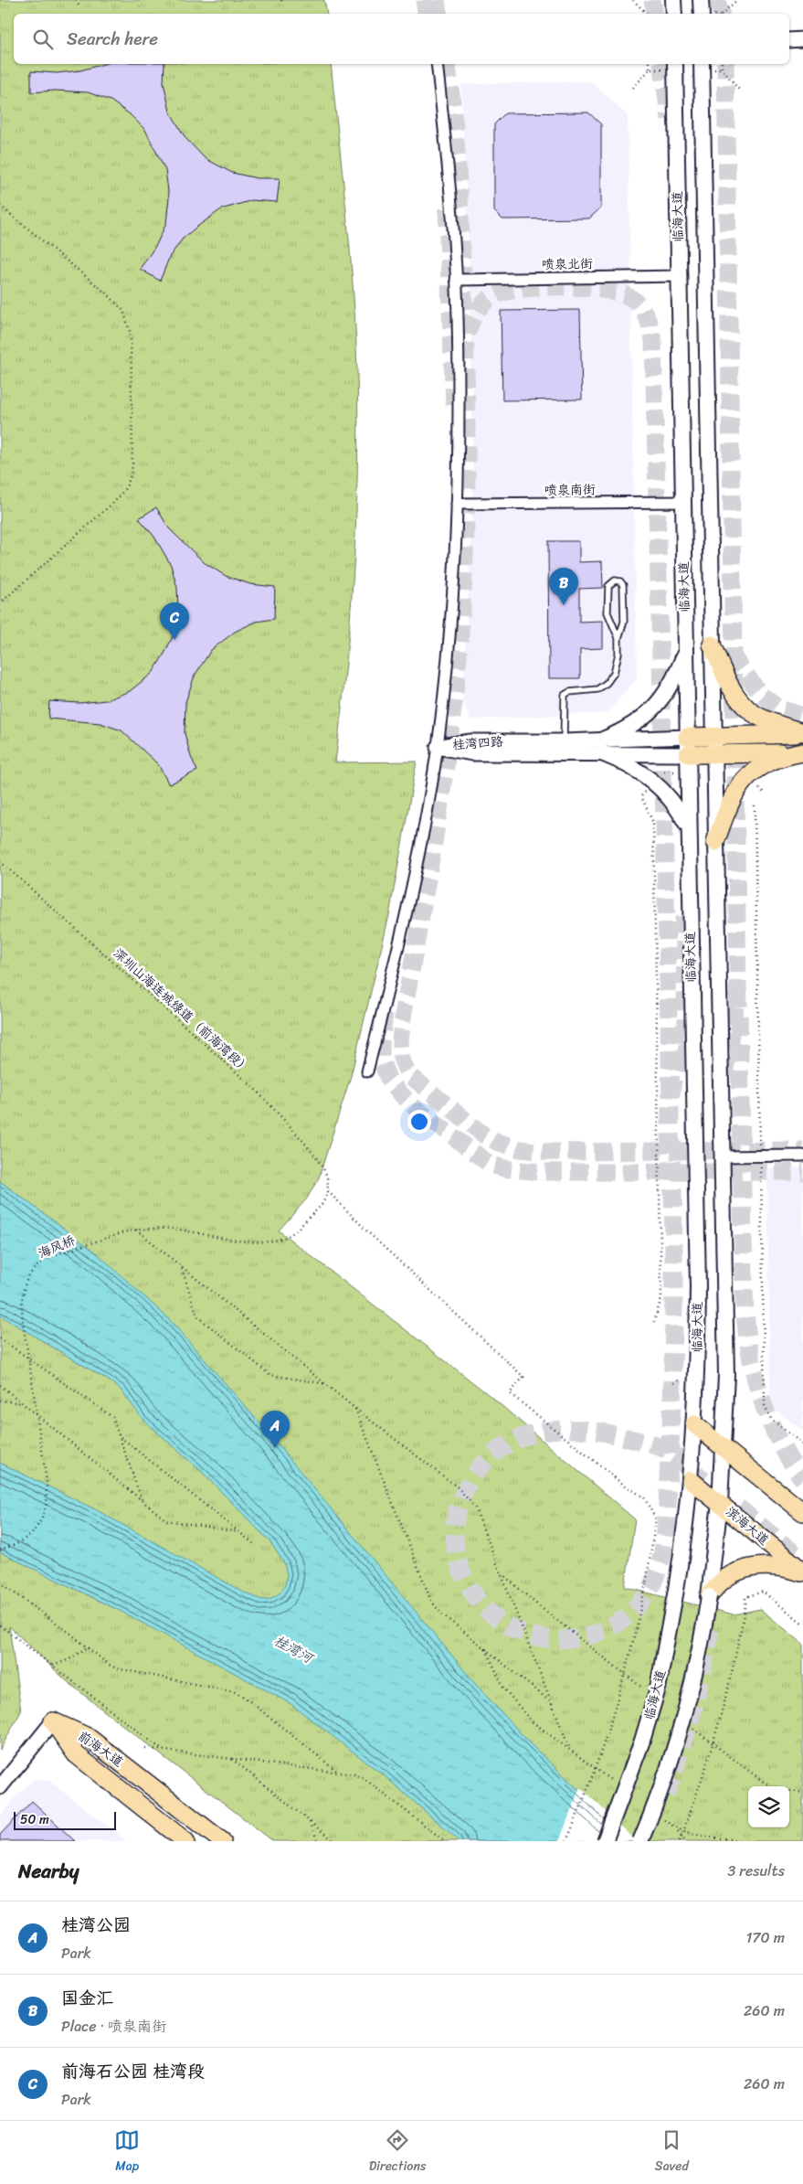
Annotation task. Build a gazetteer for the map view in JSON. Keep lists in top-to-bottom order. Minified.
{"streets":{"main road":["临海大道","桂湾四路","滨海大道","前海大道"],"street":["喷泉北街","喷泉南街"],"path":["深圳山海连城绿道（前海湾段）","海风桥"]},"crossings":[["临海大道","喷泉北街"],["临海大道","喷泉南街"],["临海大道","桂湾四路"],["临海大道","滨海大道"],["深圳山海连城绿道（前海湾段）","海风桥"]],"water":["桂湾河"],"scale_bar":"50 m","page":{"search":"Search here","pins":["B","C","A"],"scale":"50 m","heading":["Nearby","3 results"],"list":[{"mark":"A","name":"桂湾公园","note":"Park","value":"170 m"},{"mark":"B","name":"国金汇","note":"Place · 喷泉南街","value":"260 m"},{"mark":"C","name":"前海石公园 桂湾段","note":"Park","value":"260 m"}],"nav":["Map","Directions","Saved"]}}
